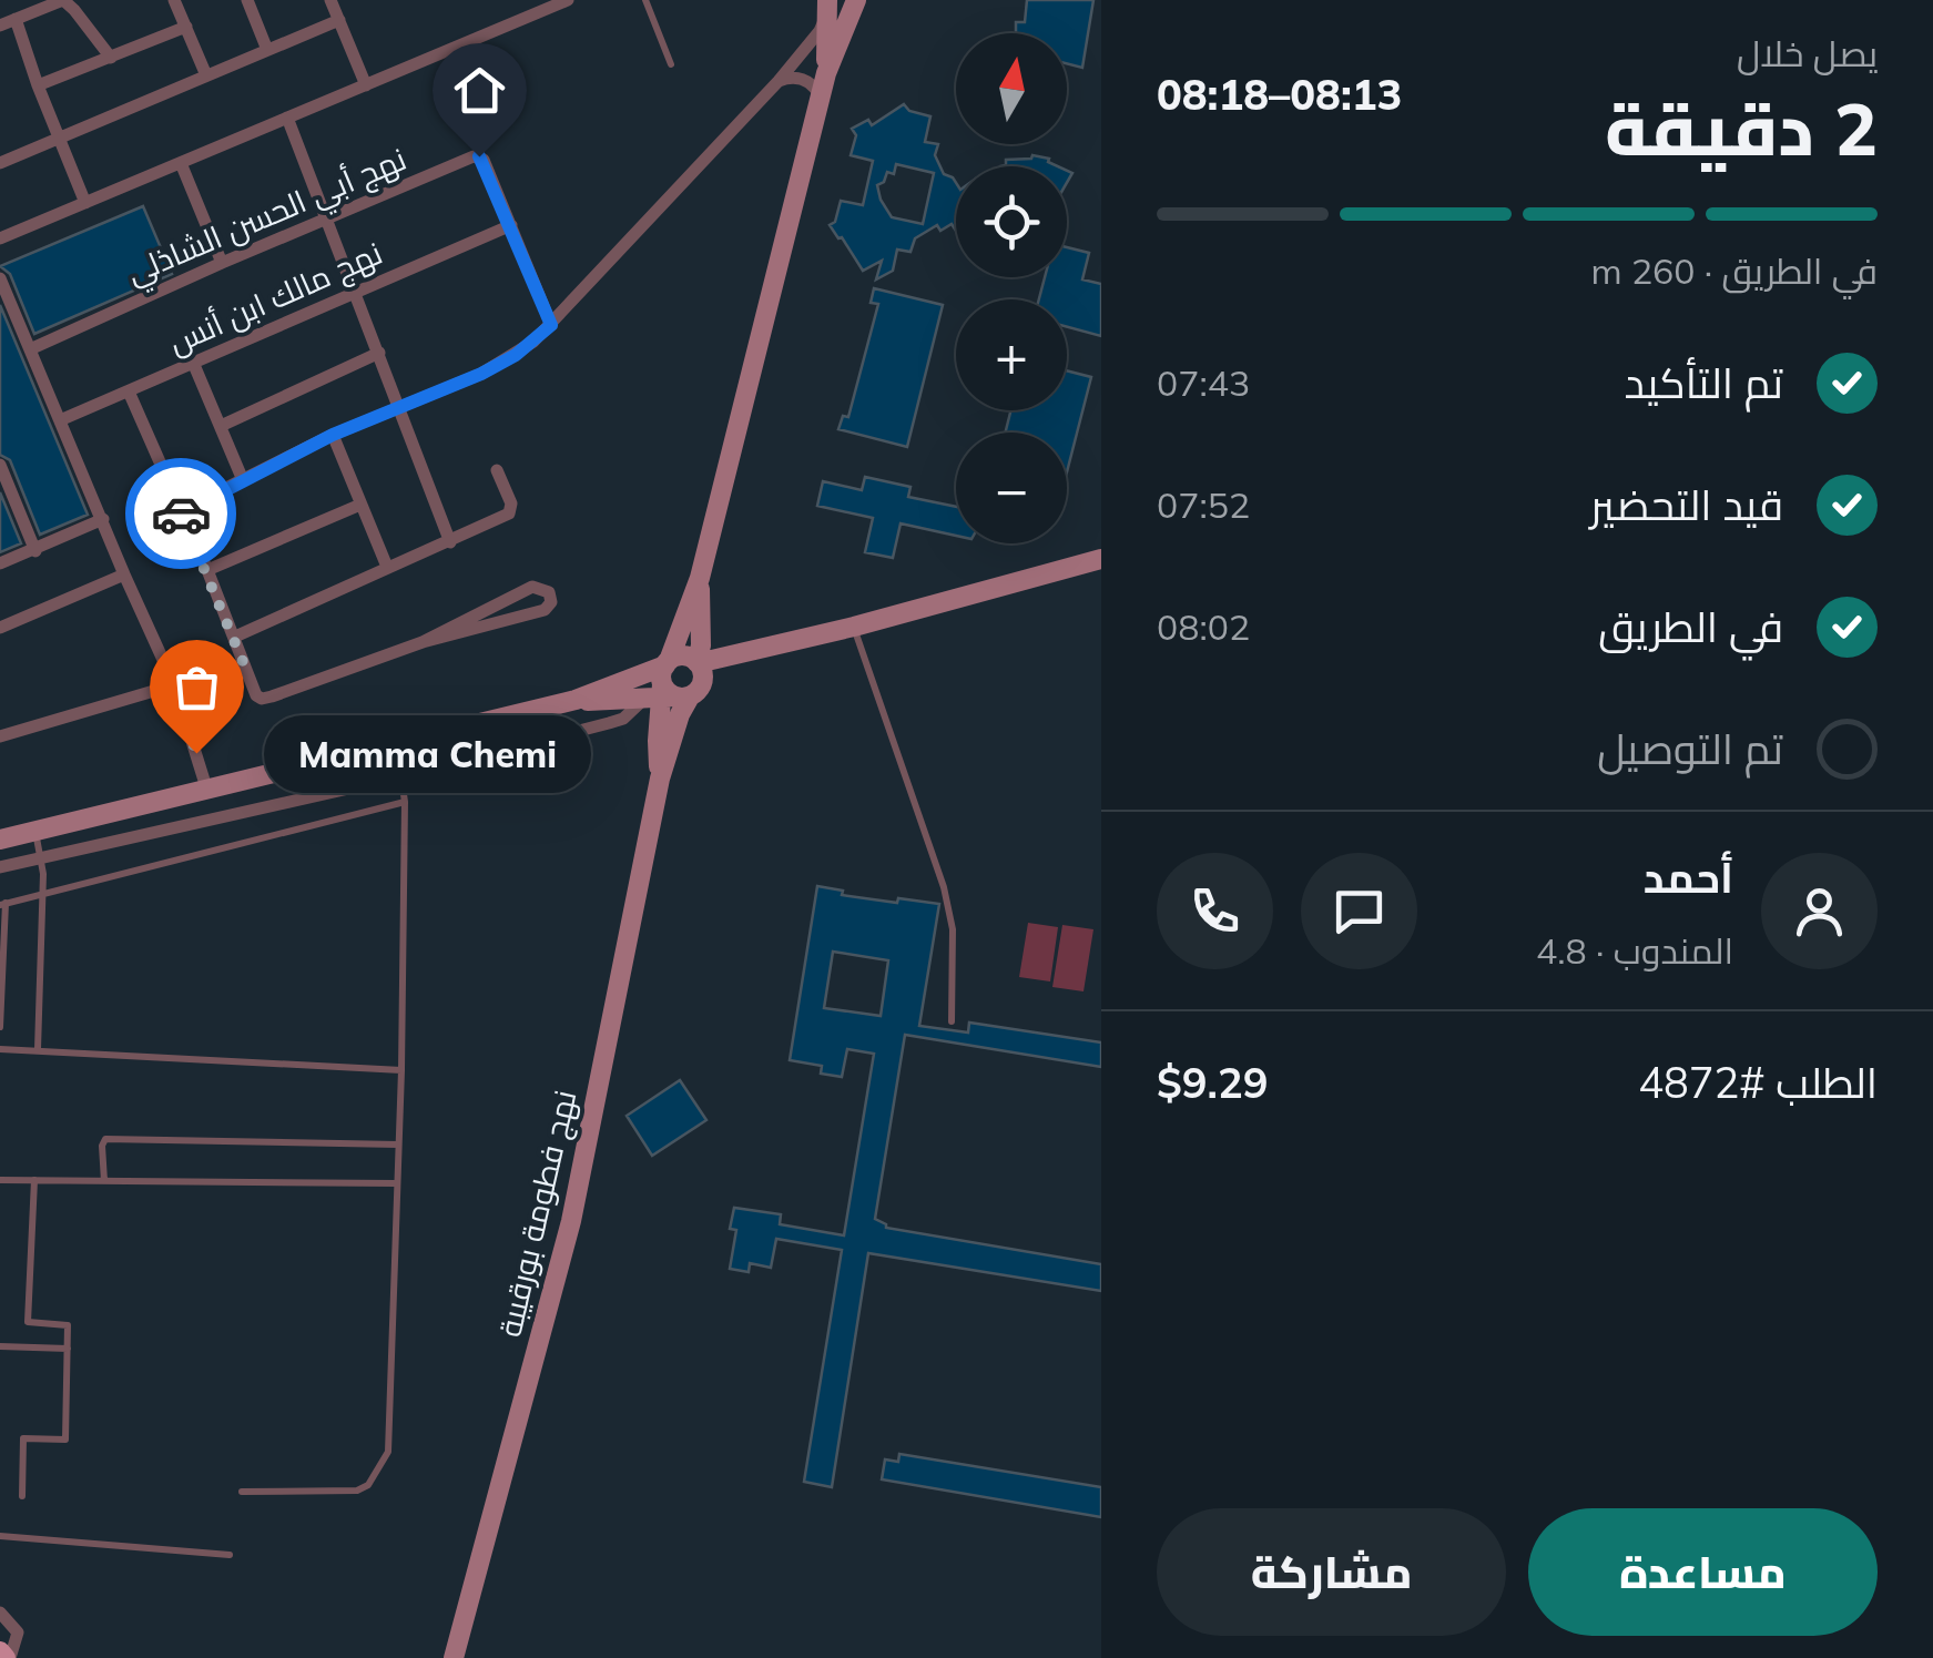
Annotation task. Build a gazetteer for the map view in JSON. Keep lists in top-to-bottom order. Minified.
{"streets":{"main road":["نهج فطومة بورقيبة"],"street":["نهج أبي الحسن الشاذلي","نهج مالك ابن أنس"]},"crossings":[["نهج أبي الحسن الشاذلي","نهج مالك ابن أنس"]],"places":["Mamma Chemi"],"north":"top","page":{"heading":["2 دقيقة","يصل خلال","08:13–08:18"],"panel":["أحمد","المندوب · 4.8","الطلب #4872","$9.29"],"map_buttons":["+","−"],"bar":"في الطريق · 260 m","list":[["تم التأكيد","07:43"],["قيد التحضير","07:52"],["في الطريق","08:02"],"تم التوصيل"],"bubble":"Mamma Chemi","buttons":["مساعدة","مشاركة"]}}
